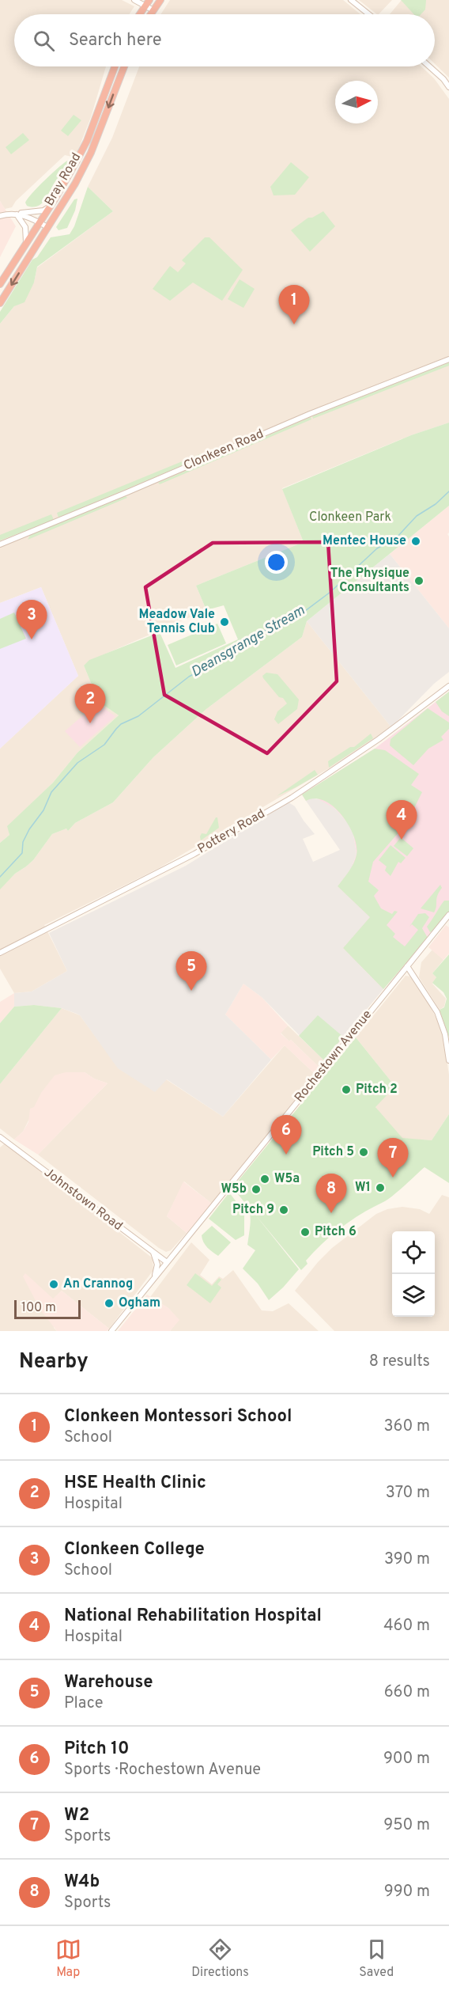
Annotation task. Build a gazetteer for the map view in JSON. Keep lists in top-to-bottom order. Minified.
{"streets":{"highway":["Bray Road"],"main road":["Clonkeen Road","Pottery Road","Rochestown Avenue","Johnstown Road"]},"crossings":[["Rochestown Avenue","Johnstown Road"]],"water":["Deansgrange Stream"],"parks":["Clonkeen Park"],"places":["Mentec House","The Physique Consultants","Meadow Vale Tennis Club","Pitch 2","Pitch 5","W5a","W1","W5b","Pitch 9","Pitch 6","An Crannog","Ogham"],"scale_bar":"100 m","north":"right","page":{"search":"Search here","pins":["1","3","2","4","5","6","7","8"],"scale":"100 m","heading":["Nearby","8 results"],"list":[{"mark":"1","name":"Clonkeen Montessori School","note":"School","value":"360 m"},{"mark":"2","name":"HSE Health Clinic","note":"Hospital","value":"370 m"},{"mark":"3","name":"Clonkeen College","note":"School","value":"390 m"},{"mark":"4","name":"National Rehabilitation Hospital","note":"Hospital","value":"460 m"},{"mark":"5","name":"Warehouse","note":"Place","value":"660 m"},{"mark":"6","name":"Pitch 10","note":"Sports · Rochestown Avenue","value":"900 m"},{"mark":"7","name":"W2","note":"Sports","value":"950 m"},{"mark":"8","name":"W4b","note":"Sports","value":"990 m"}],"nav":["Map","Directions","Saved"]}}
